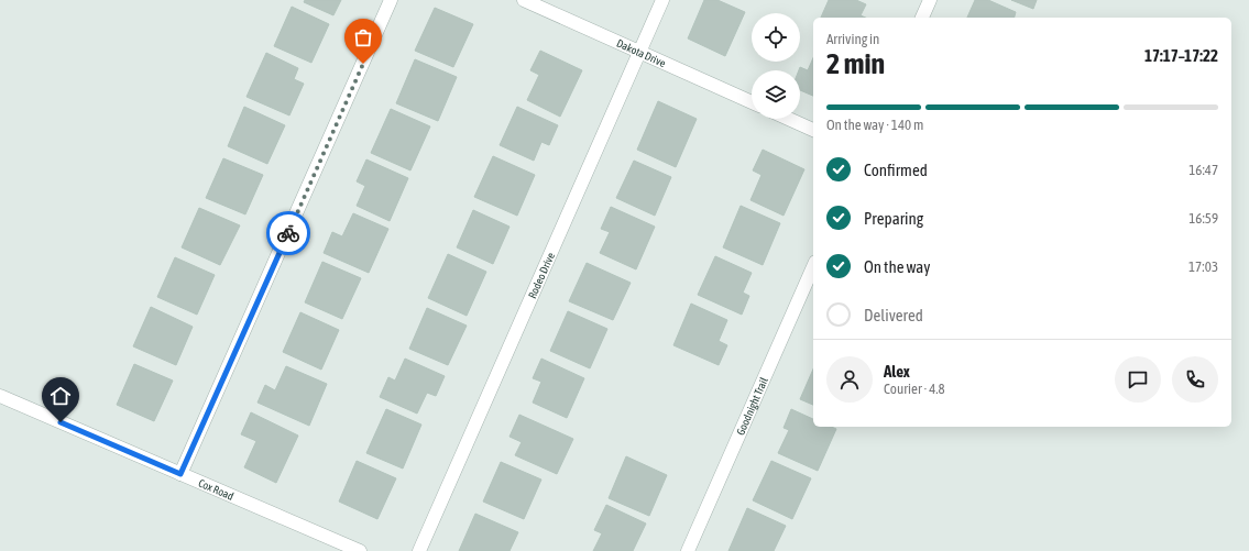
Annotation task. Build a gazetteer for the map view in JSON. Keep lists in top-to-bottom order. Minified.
{"streets":{"street":["Dakota Drive","Rodeo Drive","Goodnight Trail","Cox Road"]},"crossings":[["Dakota Drive","Rodeo Drive"]],"page":{"heading":["2 min","Arriving in","17:17–17:22"],"panel":["Alex","Courier · 4.8"],"bar":"On the way · 140 m","list":[["Confirmed","16:47"],["Preparing","16:59"],["On the way","17:03"],"Delivered"]}}
